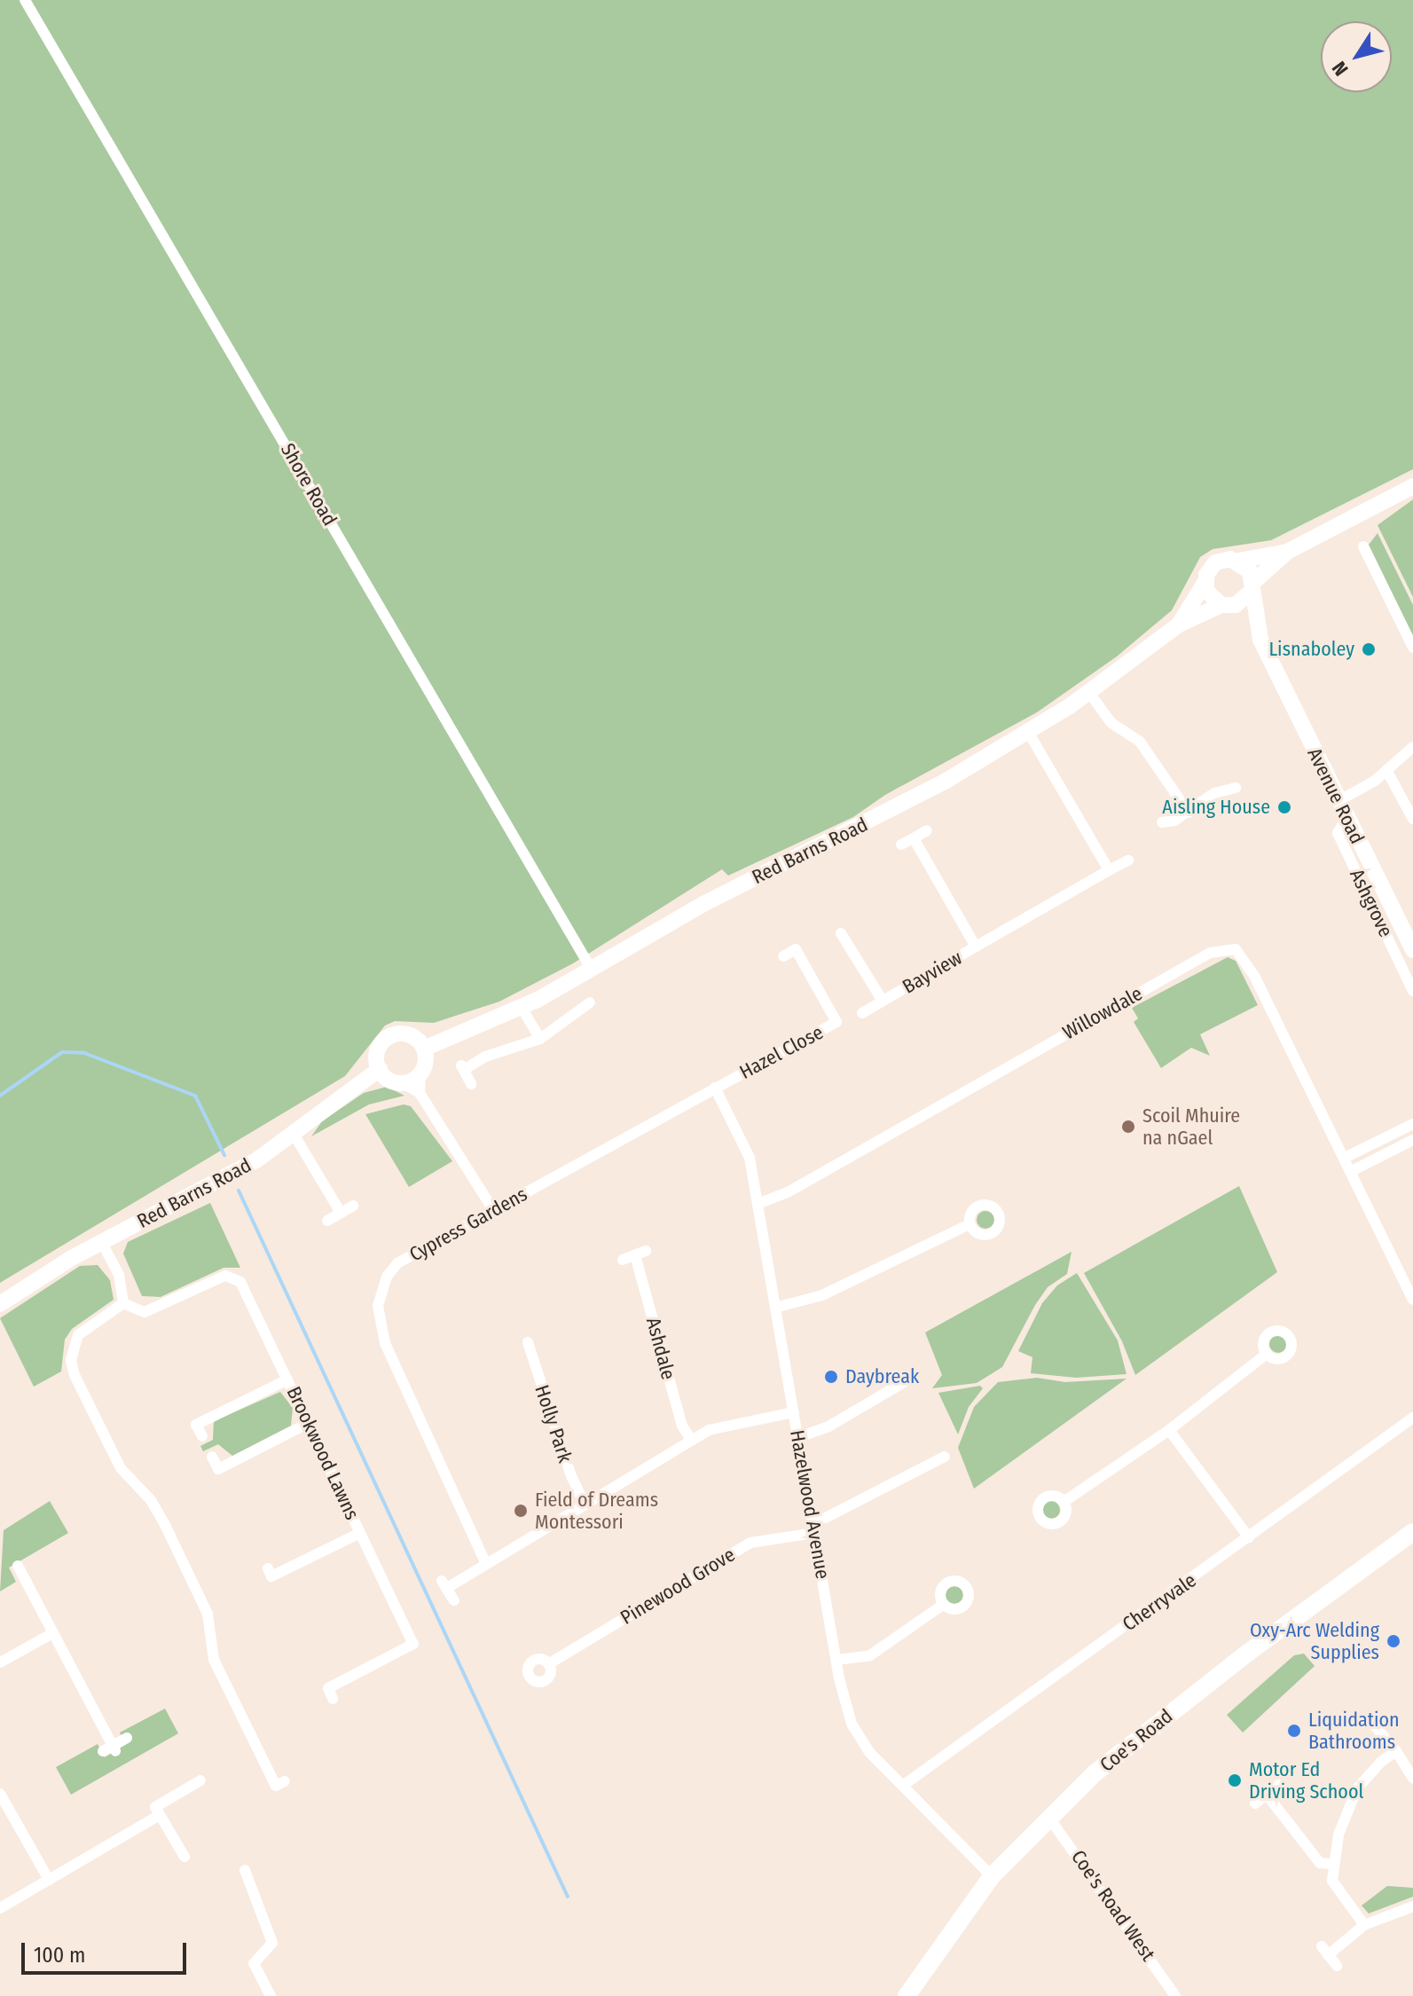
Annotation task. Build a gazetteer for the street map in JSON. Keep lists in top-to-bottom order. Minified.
{"streets":{"main road":["Coe's Road"],"street":["Shore Road","Avenue Road","Red Barns Road","Ashgrove","Bayview","Willowdale","Hazel Close","Cypress Gardens","Ashdale","Holly Park","Brookwood Lawns","Hazelwood Avenue","Pinewood Grove","Cherryvale","Coe's Road West"]},"crossings":[["Shore Road","Red Barns Road"],["Avenue Road","Red Barns Road"],["Avenue Road","Ashgrove"],["Willowdale","Hazelwood Avenue"],["Hazel Close","Cypress Gardens"],["Hazel Close","Hazelwood Avenue"],["Cypress Gardens","Hazelwood Avenue"],["Hazelwood Avenue","Pinewood Grove"],["Hazelwood Avenue","Cherryvale"],["Hazelwood Avenue","Coe's Road"],["Coe's Road","Coe's Road West"]],"places":["Lisnaboley","Aisling House","Scoil Mhuire na nGael","Daybreak","Field of Dreams Montessori","Oxy-Arc Welding Supplies","Liquidation Bathrooms","Motor Ed Driving School"],"scale_bar":"100 m","north":"bottom left"}
